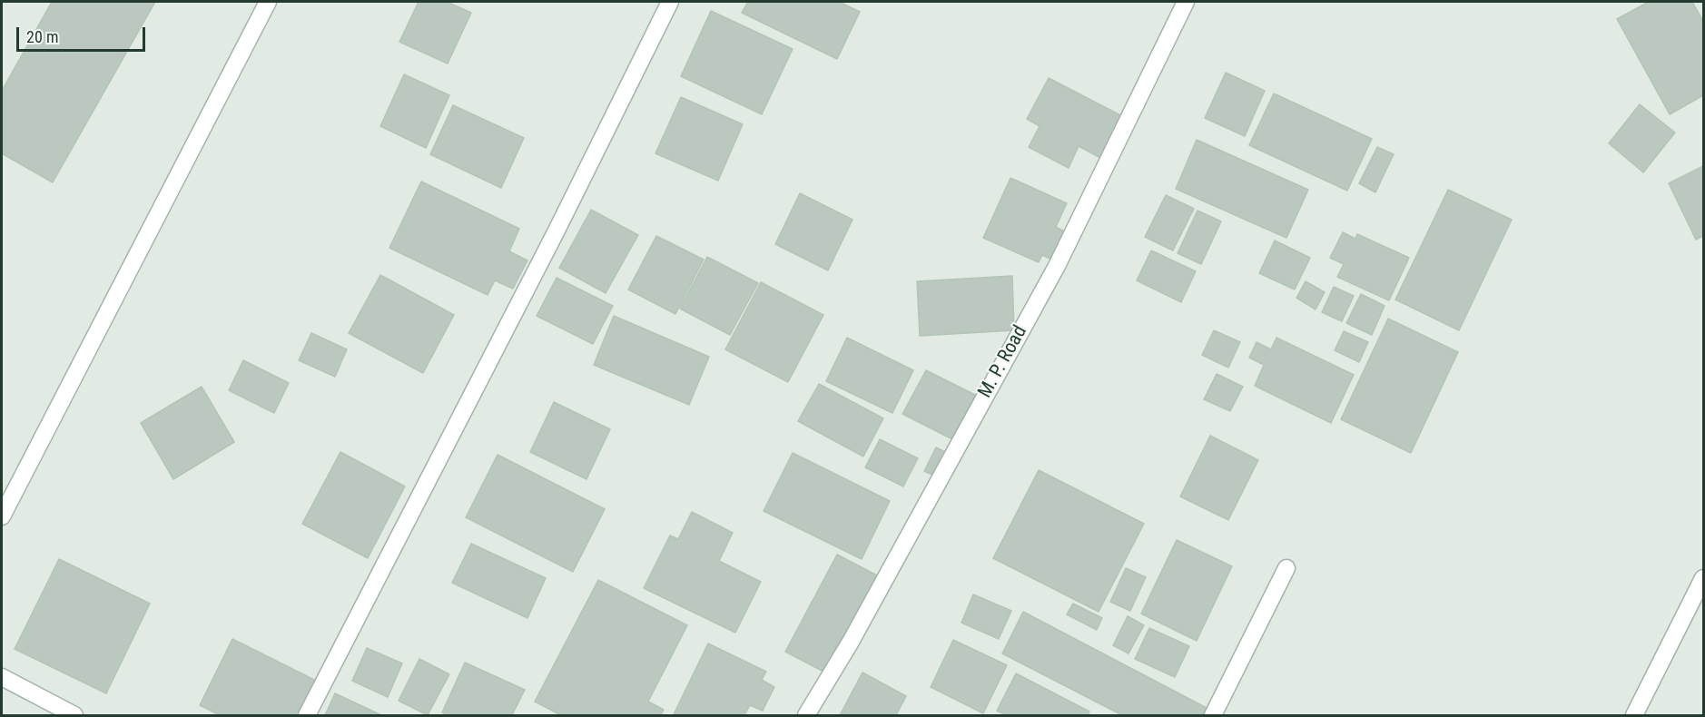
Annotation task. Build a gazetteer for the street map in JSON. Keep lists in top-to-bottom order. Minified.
{"streets":{"street":["M. P. Road"]},"scale_bar":"20 m"}
